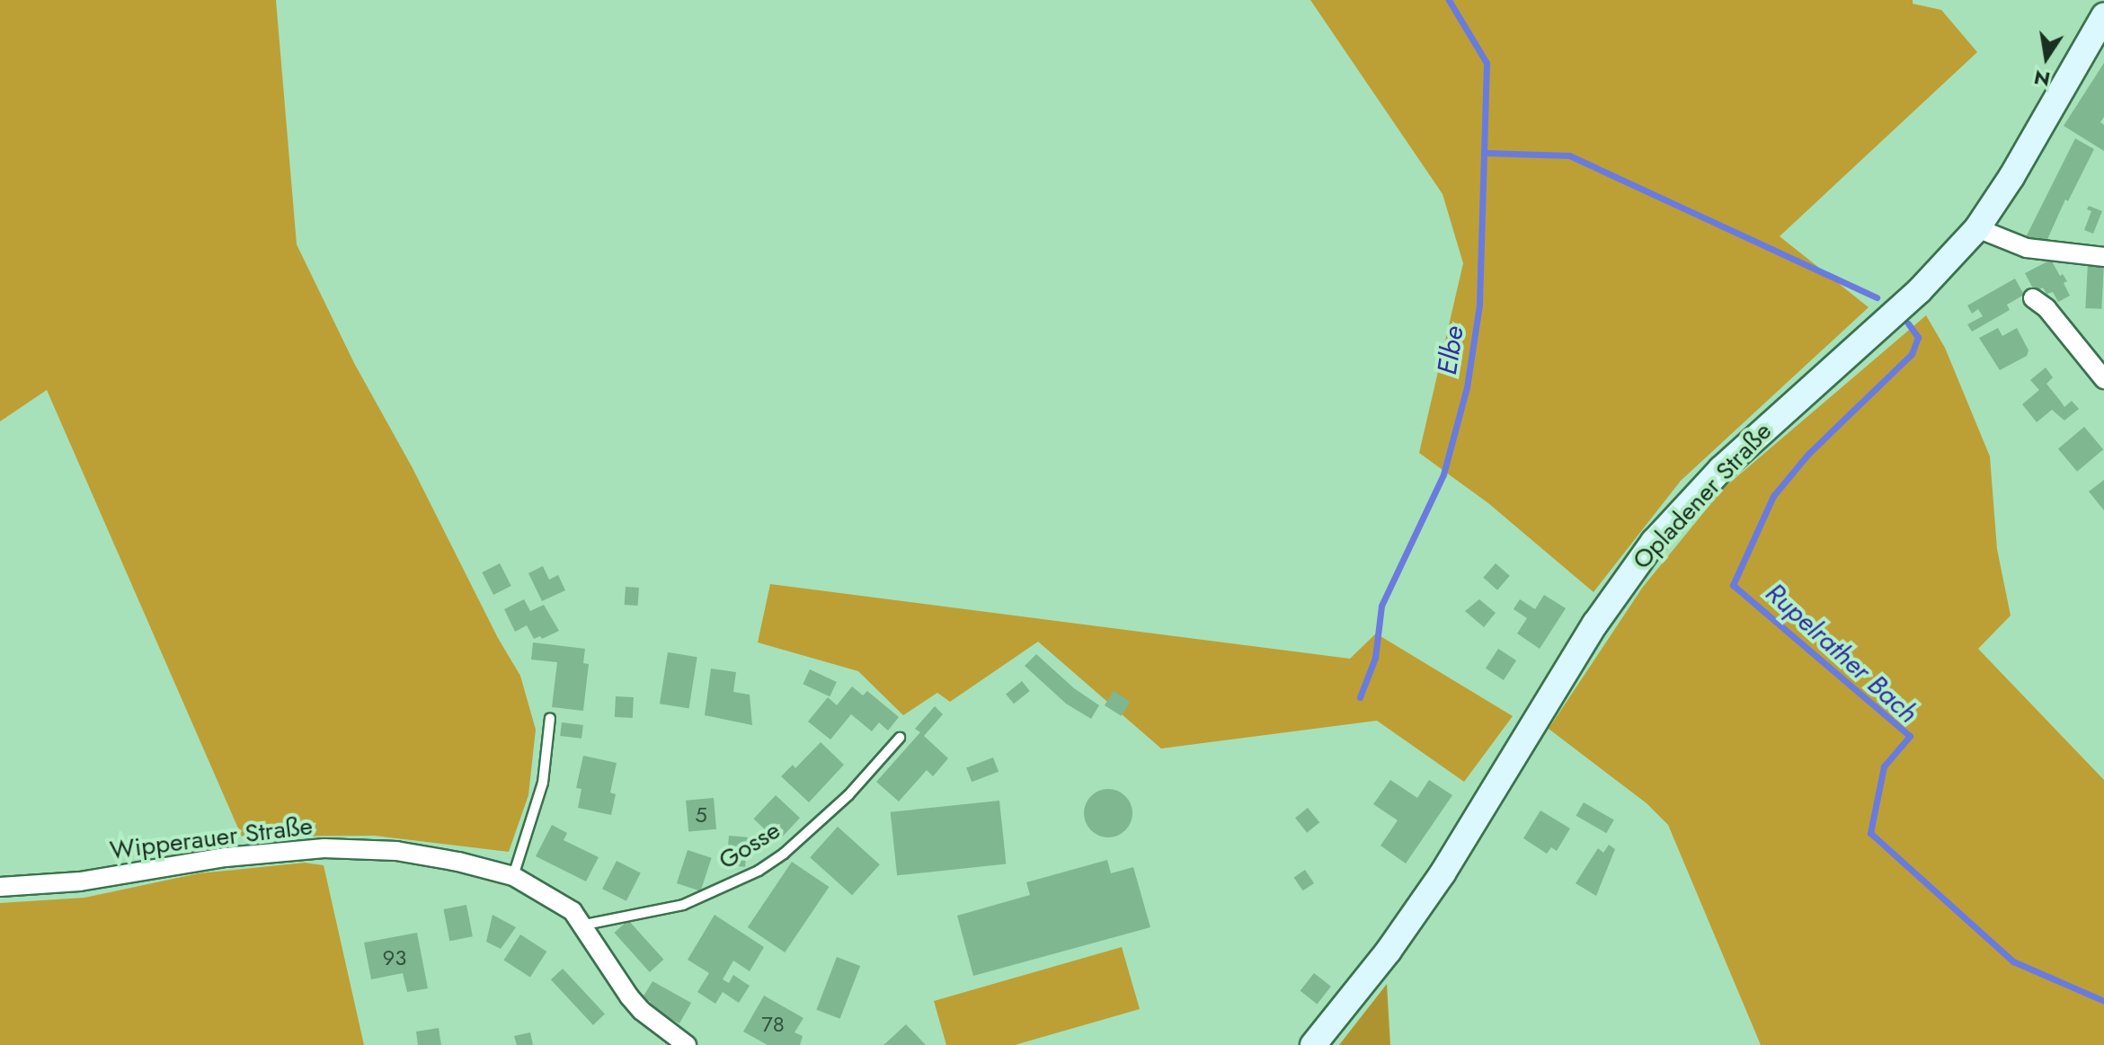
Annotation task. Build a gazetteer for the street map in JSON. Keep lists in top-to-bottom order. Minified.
{"streets":{"main road":["Opladener Straße"],"street":["Wipperauer Straße"],"lane":["Gosse"]},"crossings":[["Wipperauer Straße","Gosse"]],"water":["Elbe","Rupelrather Bach"],"house_numbers":["5","93","78"],"north":"bottom"}
